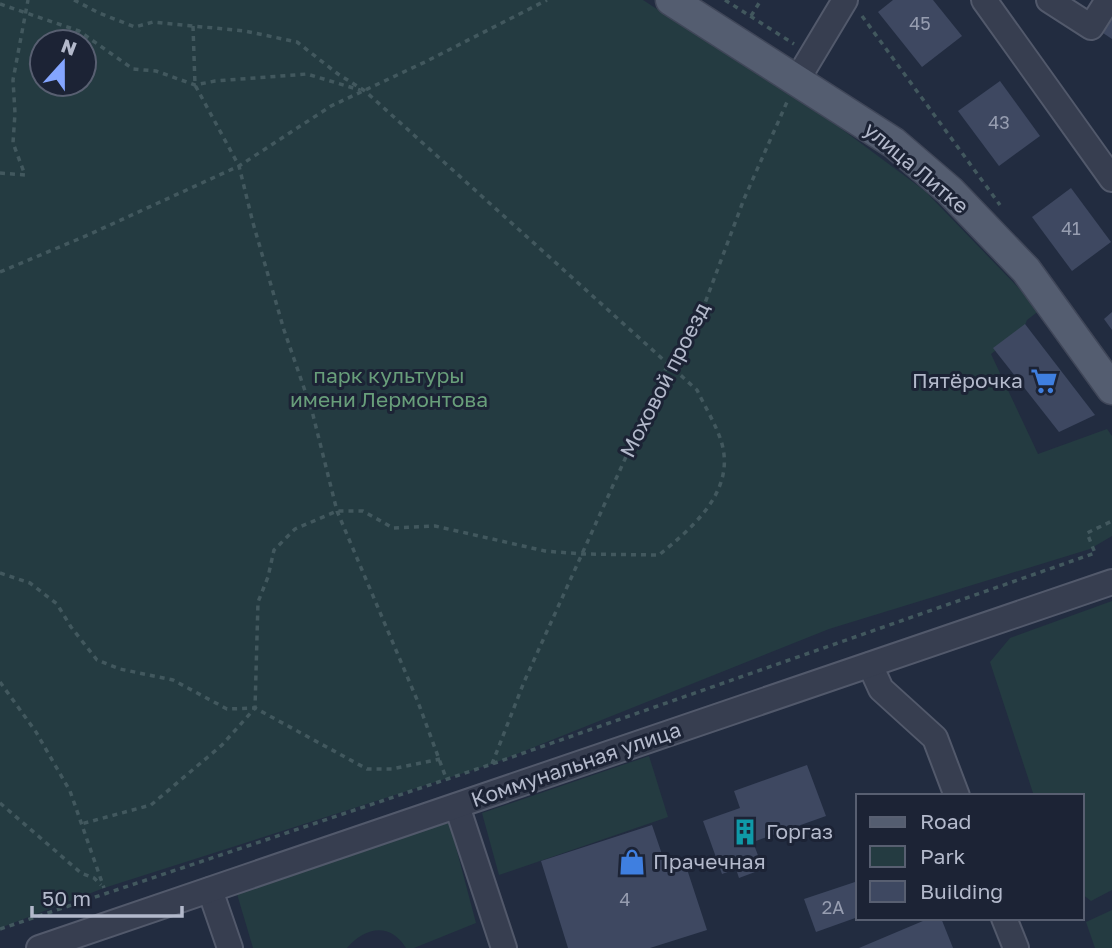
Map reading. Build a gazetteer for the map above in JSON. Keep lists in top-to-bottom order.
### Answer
{
  "streets": {
    "main road": ["улица Литке"],
    "street": ["Коммунальная улица"],
    "path": ["Моховой проезд"]
  },
  "crossings": [
    ["улица Литке", "Моховой проезд"]
  ],
  "parks": ["парк культуры имени Лермонтова"],
  "places": {
    "supermarket": ["Пятёрочка"],
    "building": ["Горгаз"],
    "shop": ["Прачечная"]
  },
  "house_numbers": [
    "45",
    "43",
    "41",
    "4",
    "2А"
  ],
  "legend": ["Road", "Park", "Building"],
  "scale_bar": "50 m",
  "north": "top"
}
